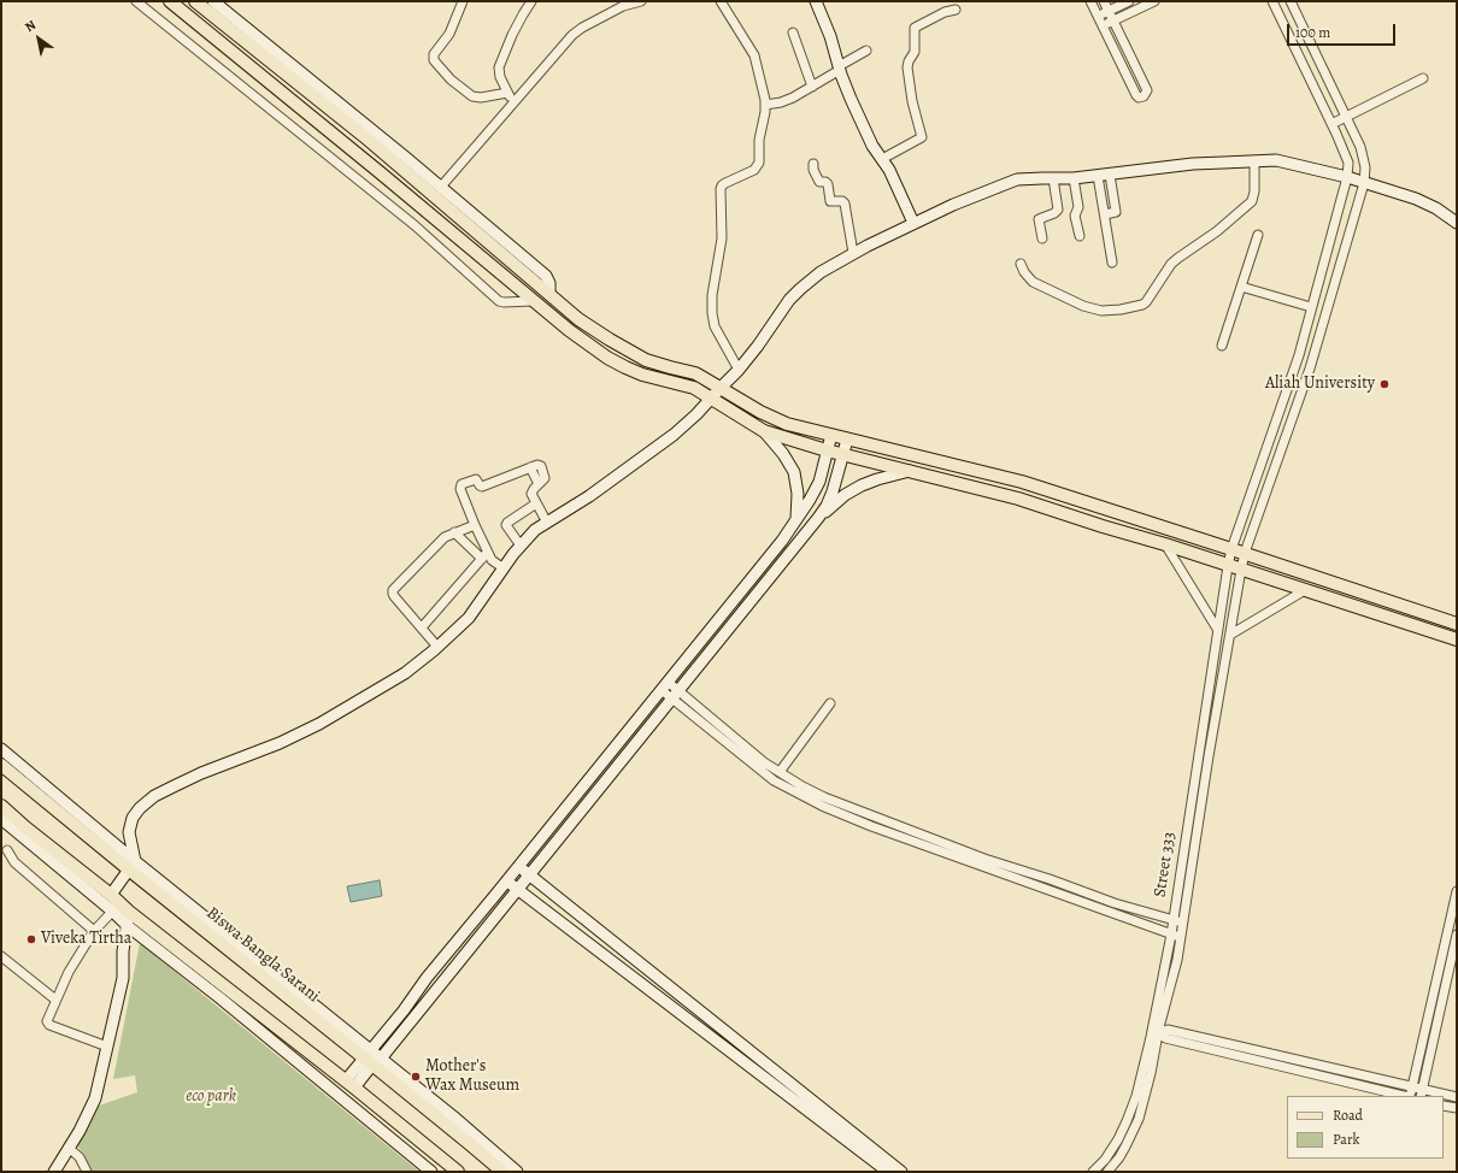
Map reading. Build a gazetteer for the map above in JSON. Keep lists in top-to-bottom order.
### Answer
{
  "streets": {
    "main road": ["Biswa Bangla Sarani"],
    "street": ["Street 333"]
  },
  "parks": ["eco park"],
  "places": ["Aliah University", "Viveka Tirtha", "Mother's Wax Museum"],
  "legend": ["Road", "Park"],
  "scale_bar": "100 m",
  "north": "top left"
}
